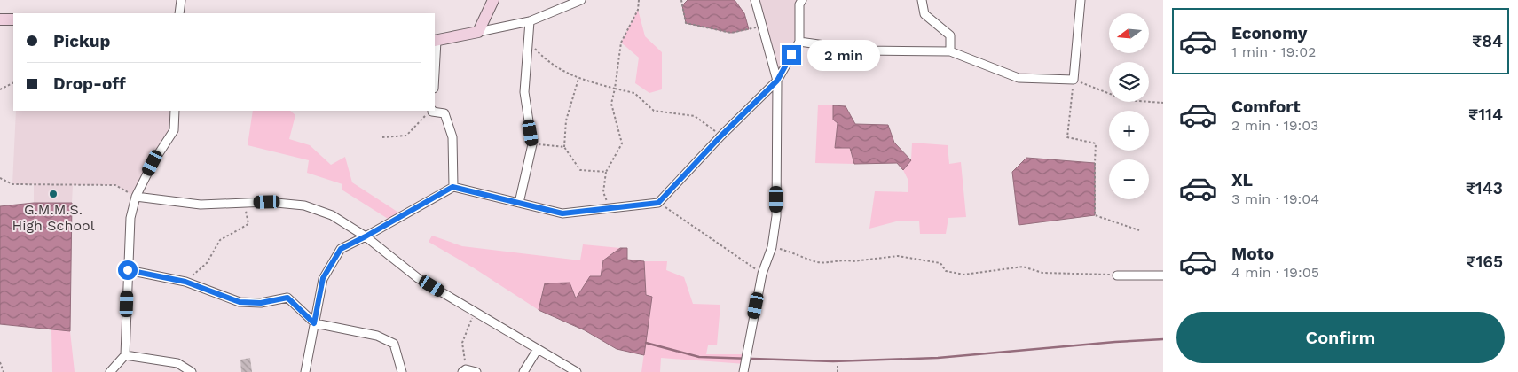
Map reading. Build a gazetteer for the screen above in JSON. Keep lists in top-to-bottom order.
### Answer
{
  "places": ["G.M.M.S. High School"],
  "north": "left",
  "page": {
    "list": [
      {
        "name": "Economy",
        "note": "1 min · 19:02",
        "value": "₹84"
      },
      {
        "name": "Comfort",
        "note": "2 min · 19:03",
        "value": "₹114"
      },
      {
        "name": "XL",
        "note": "3 min · 19:04",
        "value": "₹143"
      },
      {
        "name": "Moto",
        "note": "4 min · 19:05",
        "value": "₹165"
      }
    ],
    "map_buttons": ["+", "−"],
    "banner": ["Pickup", "Drop-off"],
    "bubble": "2 min",
    "buttons": "Confirm"
  }
}
